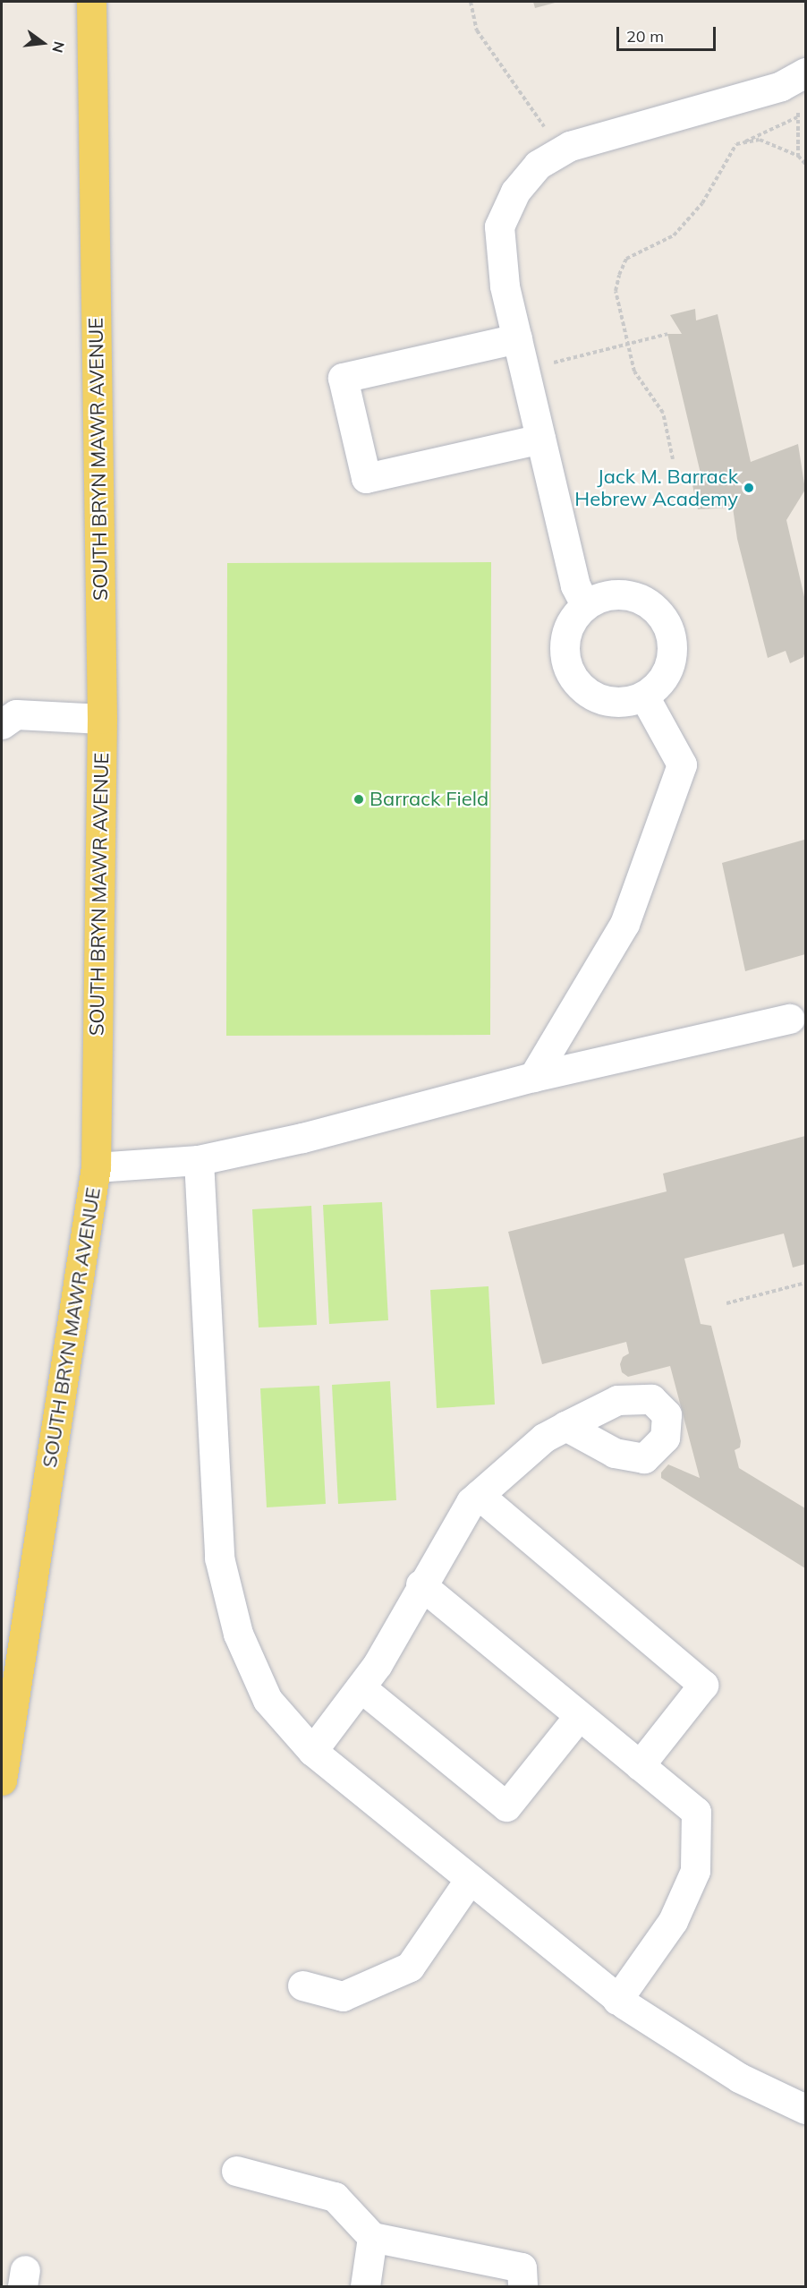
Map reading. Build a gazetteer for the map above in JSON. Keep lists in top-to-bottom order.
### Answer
{
  "streets": {
    "main road": ["SOUTH BRYN MAWR AVENUE"]
  },
  "places": ["Jack M. Barrack Hebrew Academy", "Barrack Field"],
  "scale_bar": "20 m",
  "north": "right"
}
